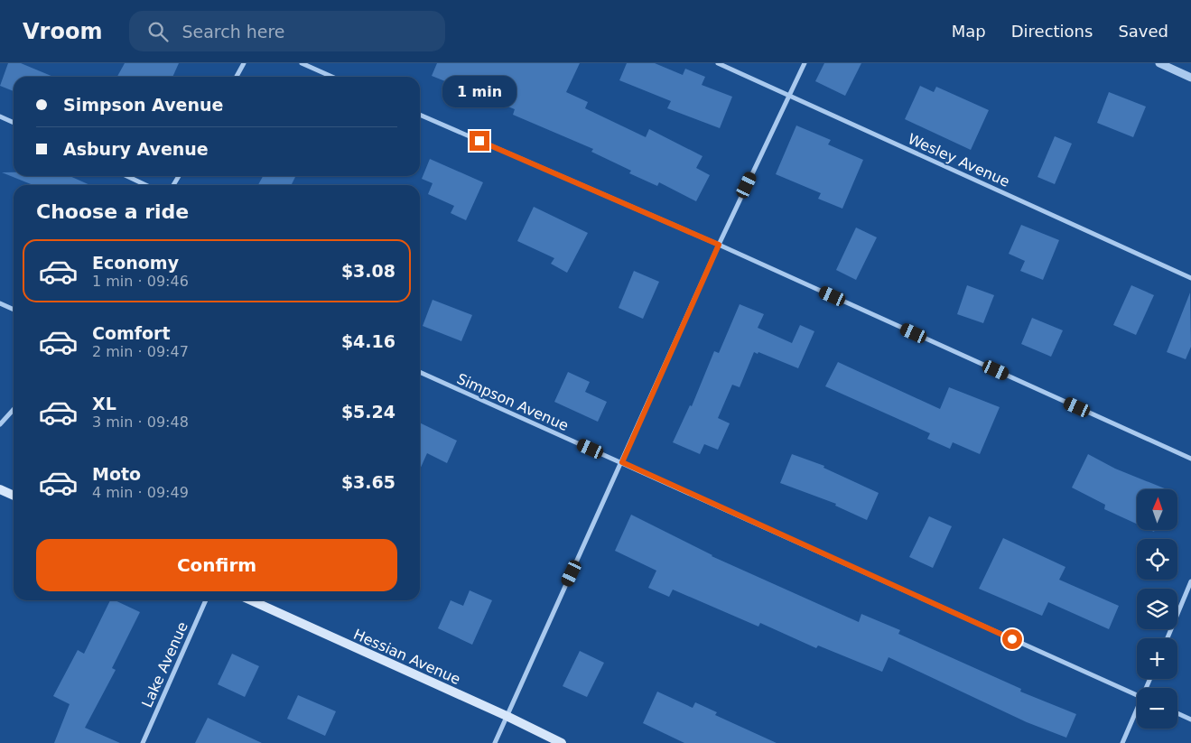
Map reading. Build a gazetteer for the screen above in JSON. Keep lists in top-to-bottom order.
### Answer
{
  "streets": {
    "main road": ["Hessian Avenue"],
    "street": ["Wesley Avenue", "Simpson Avenue", "Lake Avenue"]
  },
  "north": "top",
  "page": {
    "header": "Vroom",
    "search": "Search here",
    "nav": ["Map", "Directions", "Saved"],
    "bubble": "1 min",
    "banner": ["Simpson Avenue", "Asbury Avenue"],
    "heading": "Choose a ride",
    "list": [
      {
        "name": "Economy",
        "note": "1 min · 09:46",
        "value": "$3.08"
      },
      {
        "name": "Comfort",
        "note": "2 min · 09:47",
        "value": "$4.16"
      },
      {
        "name": "XL",
        "note": "3 min · 09:48",
        "value": "$5.24"
      },
      {
        "name": "Moto",
        "note": "4 min · 09:49",
        "value": "$3.65"
      }
    ],
    "map_buttons": ["+", "−"],
    "buttons": "Confirm"
  }
}
